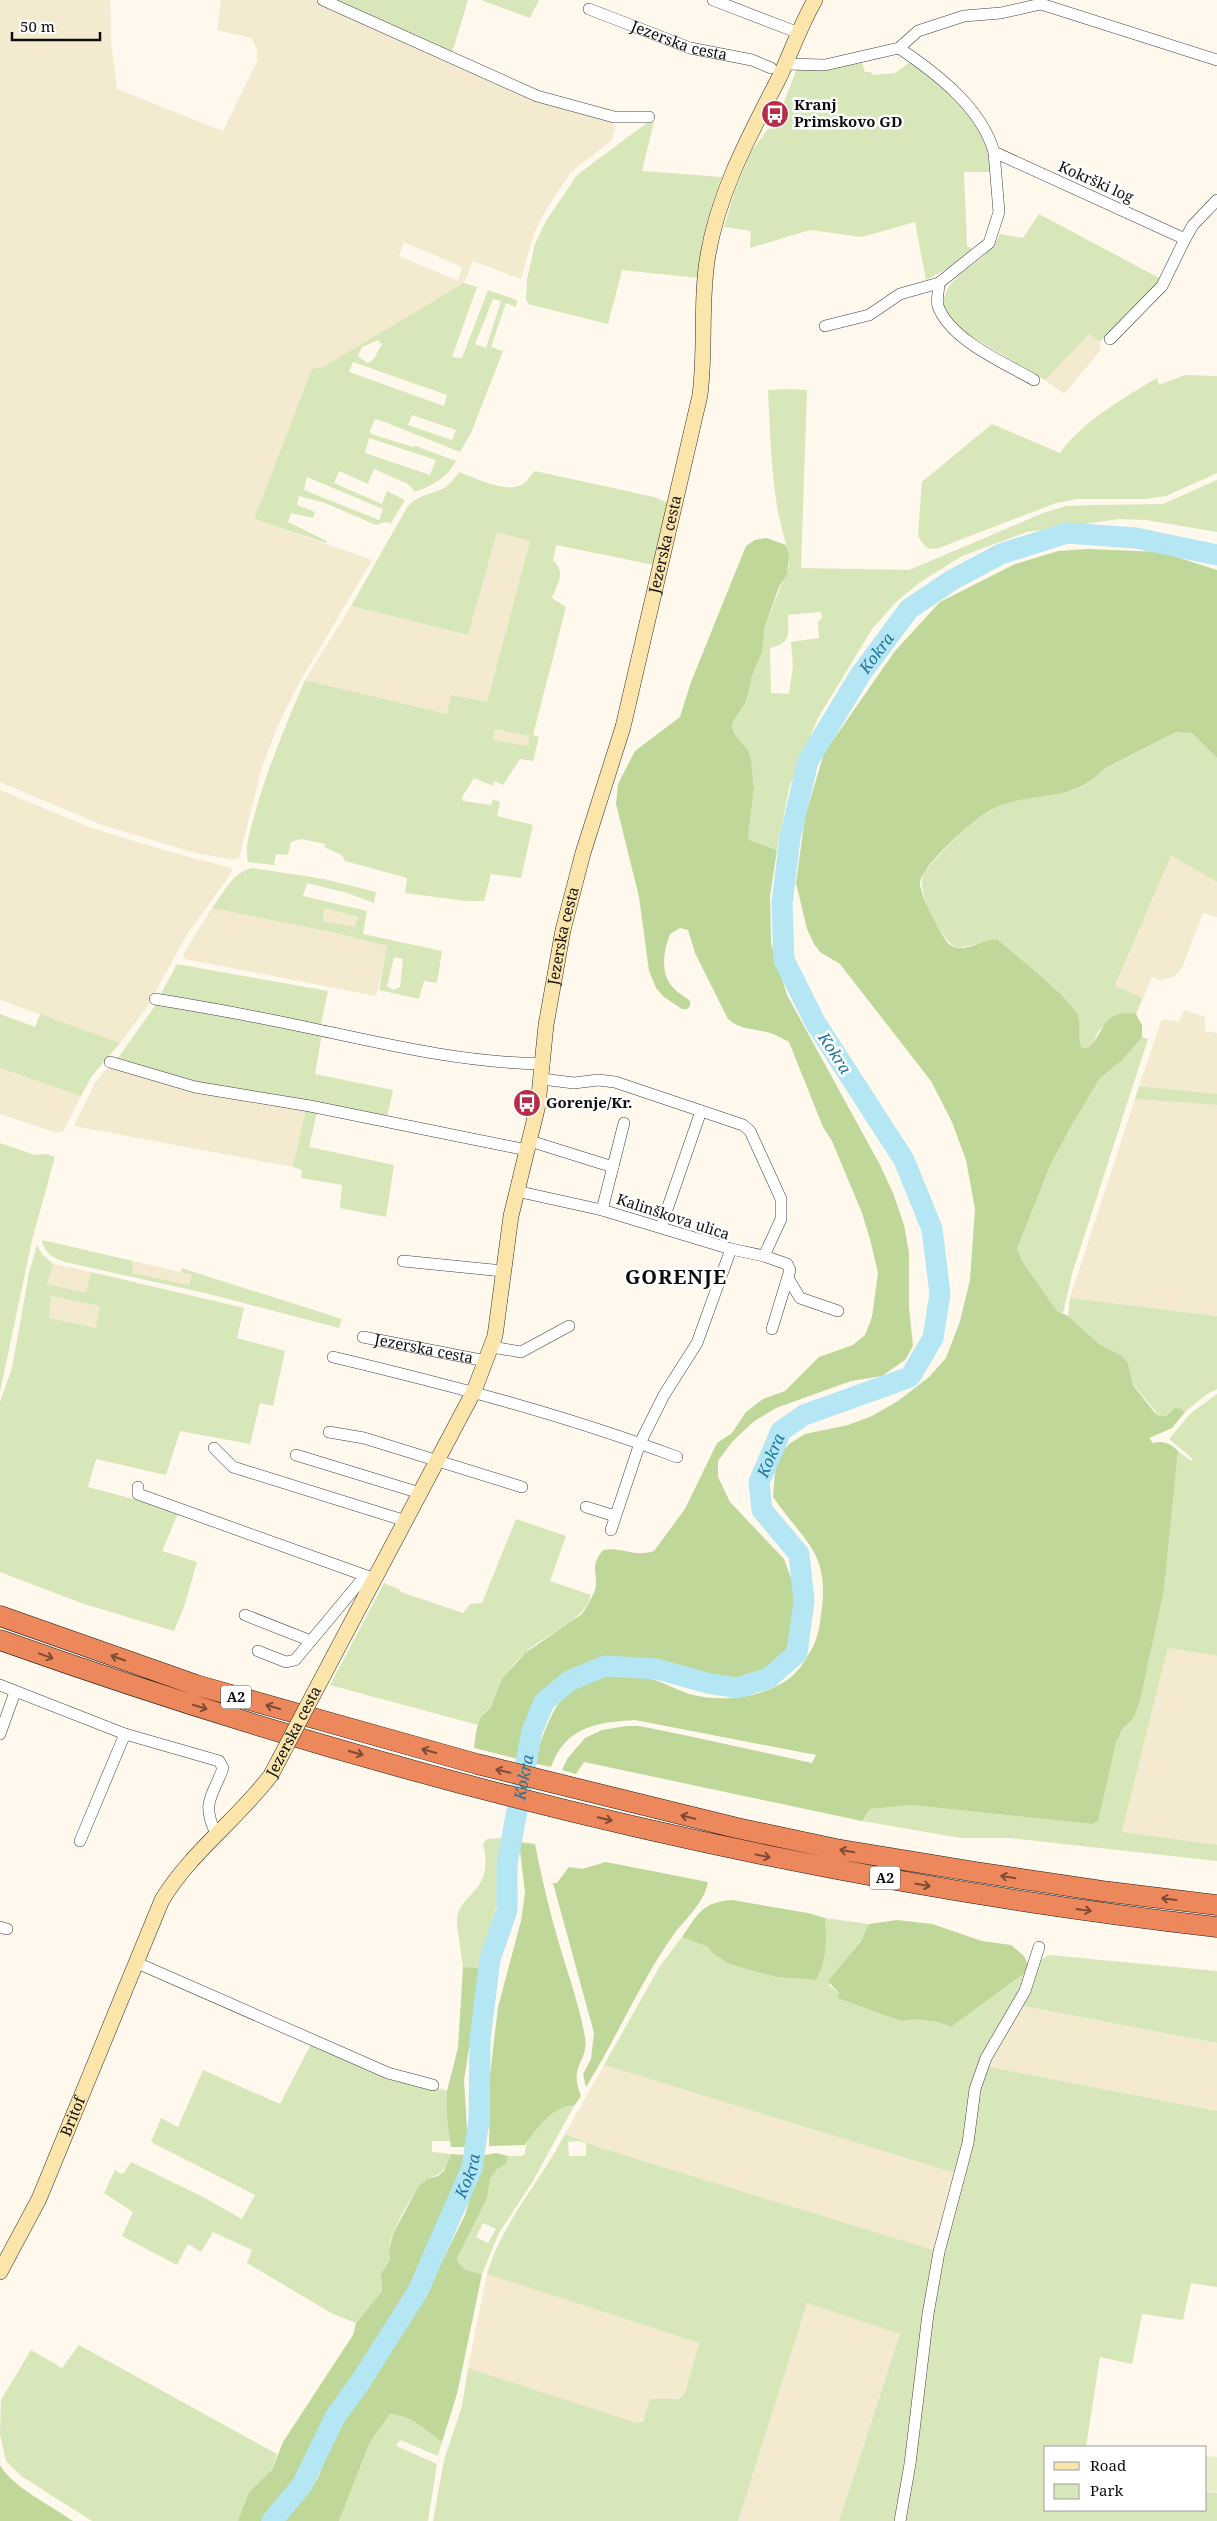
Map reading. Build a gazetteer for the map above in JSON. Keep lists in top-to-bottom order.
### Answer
{
  "streets": {
    "highway": ["A2"],
    "street": [
      "Jezerska cesta",
      "Kokrški log",
      "Kalinškova ulica",
      "Britof"
    ]
  },
  "crossings": [
    ["Jezerska cesta", "Kalinškova ulica"],
    ["Jezerska cesta", "Britof"]
  ],
  "districts": ["GORENJE"],
  "water": ["Kokra"],
  "places": {
    "bus stop": ["Kranj Primskovo GD", "Gorenje/Kr."]
  },
  "legend": ["Road", "Park"],
  "scale_bar": "50 m"
}
